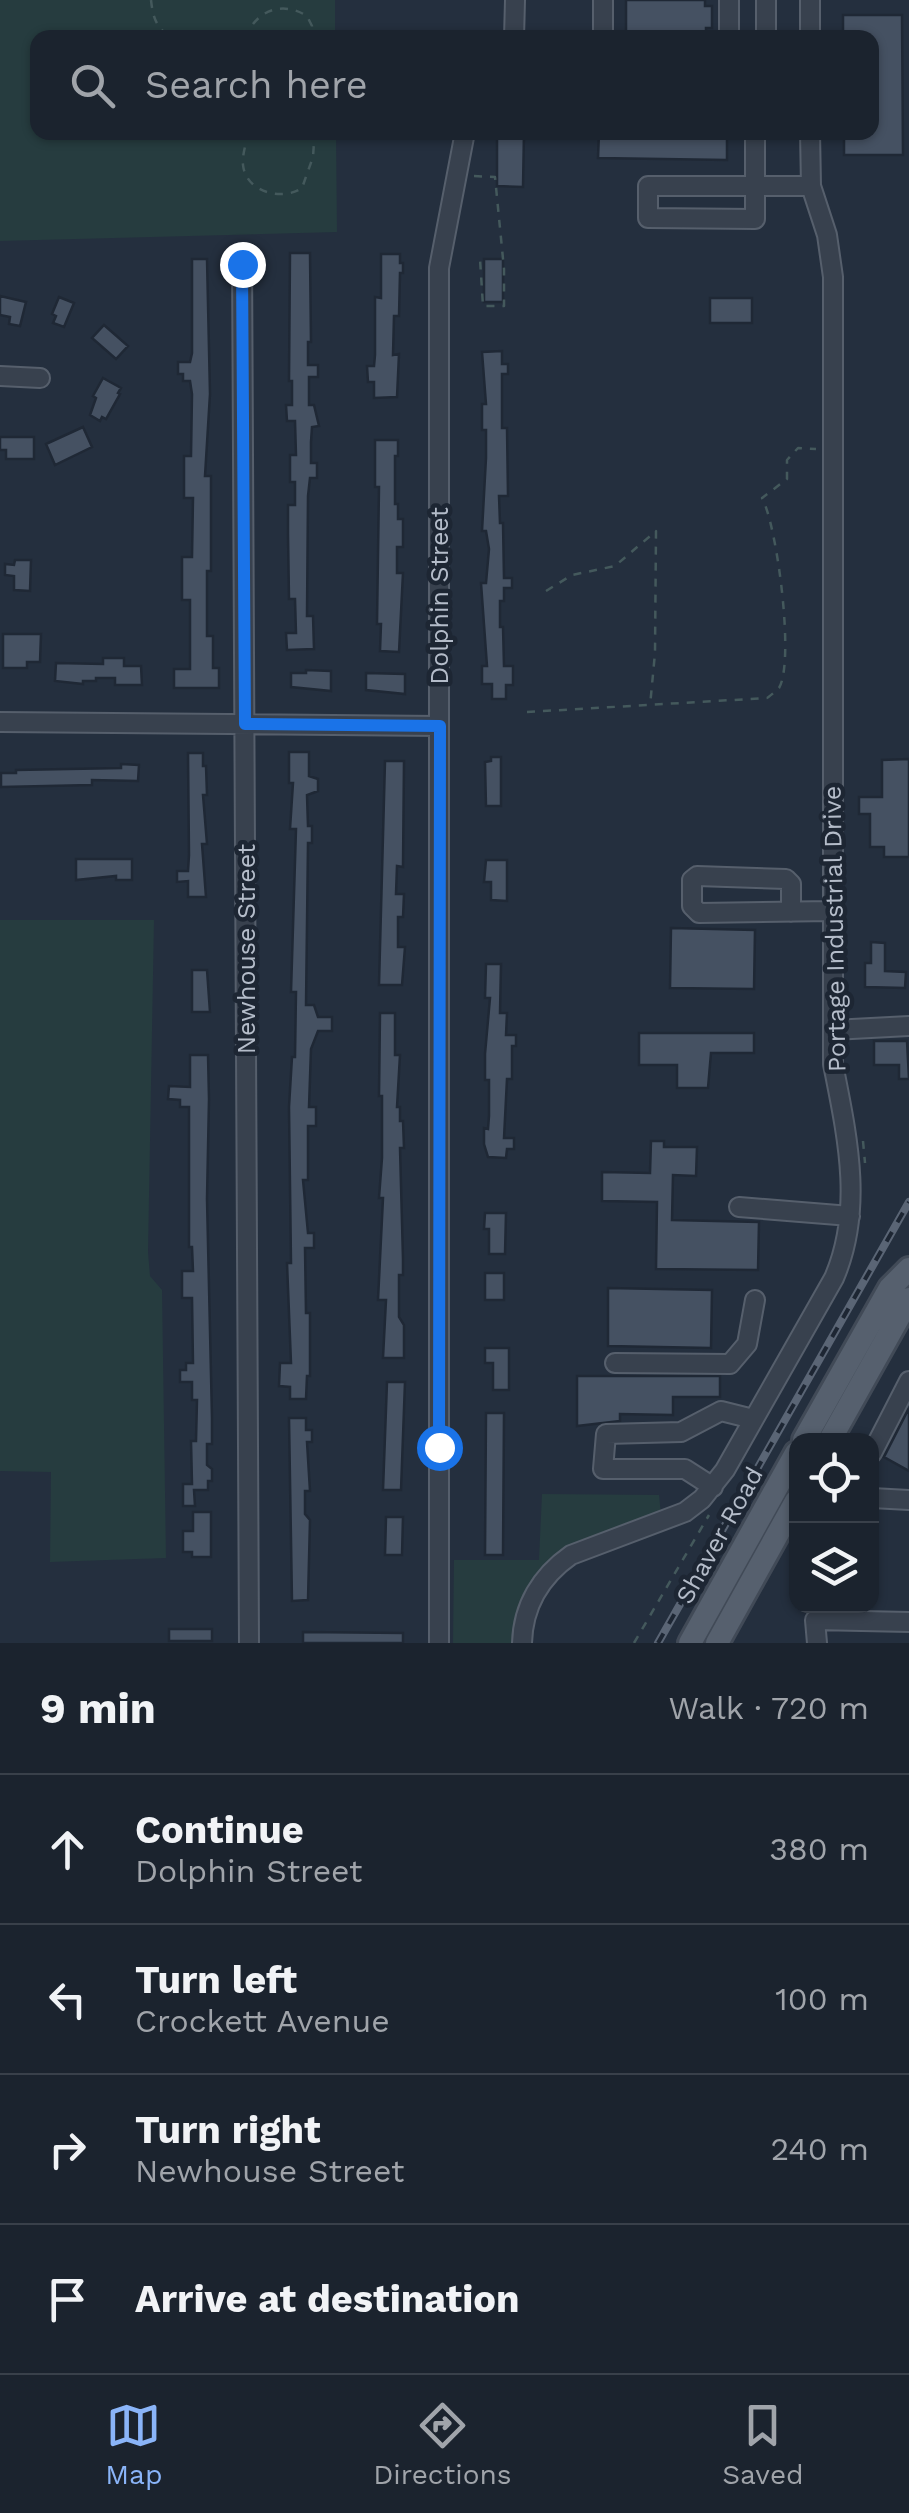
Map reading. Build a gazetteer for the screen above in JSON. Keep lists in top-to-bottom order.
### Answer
{
  "streets": {
    "main road": ["Shaver Road"],
    "street": ["Dolphin Street", "Portage Industrial Drive", "Newhouse Street"]
  },
  "page": {
    "search": "Search here",
    "heading": ["9 min", "Walk · 720 m"],
    "list": [
      ["Continue", "Dolphin Street", "380 m"],
      ["Turn left", "Crockett Avenue", "100 m"],
      ["Turn right", "Newhouse Street", "240 m"],
      "Arrive at destination"
    ],
    "nav": ["Map", "Directions", "Saved"]
  }
}
